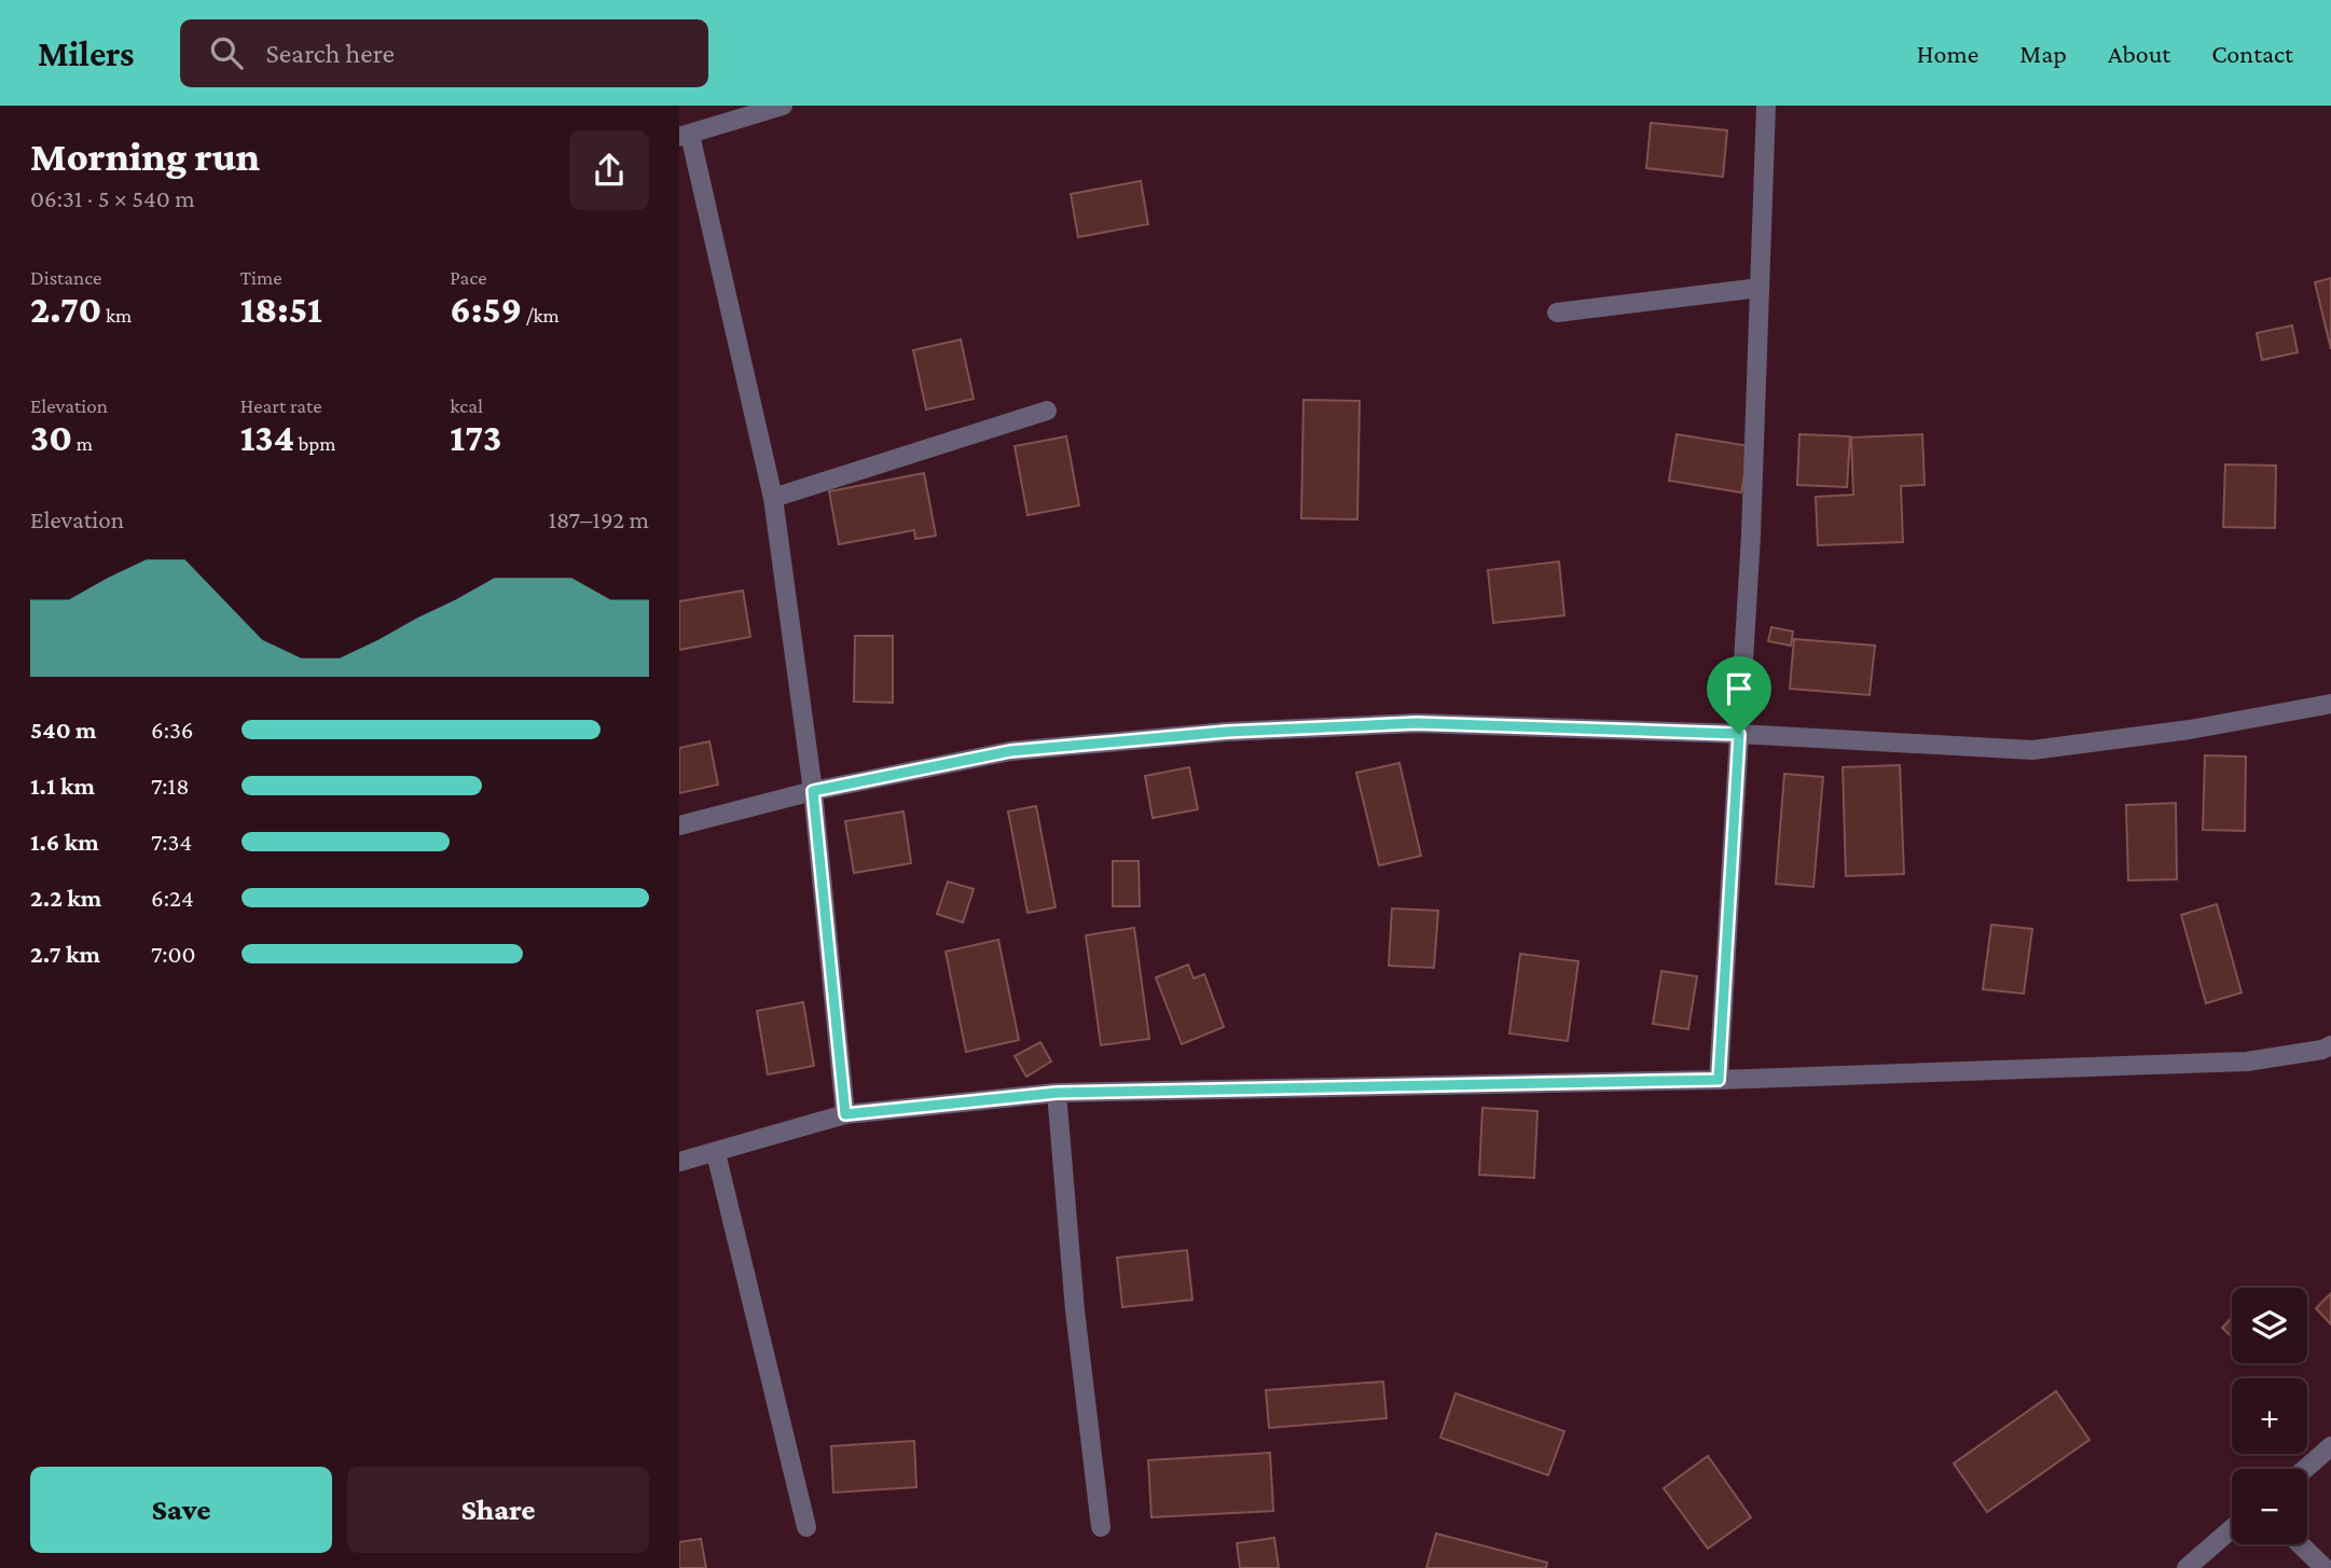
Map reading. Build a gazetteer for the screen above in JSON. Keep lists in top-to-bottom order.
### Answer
{
  "page": {
    "header": "Milers",
    "search": "Search here",
    "nav": [
      "Home",
      "Map",
      "About",
      "Contact"
    ],
    "heading": ["Morning run", "06:31 · 5 × 540 m"],
    "stats": [
      ["Distance", "2.70 km"],
      ["Time", "18:51"],
      ["Pace", "6:59 /km"],
      ["Elevation", "30 m"],
      ["Heart rate", "134 bpm"],
      ["kcal", "173"]
    ],
    "chart": ["Elevation", "187–192 m"],
    "list": [
      {
        "name": "540 m",
        "note": "6:36"
      },
      {
        "name": "1.1 km",
        "note": "7:18"
      },
      {
        "name": "1.6 km",
        "note": "7:34"
      },
      {
        "name": "2.2 km",
        "note": "6:24"
      },
      {
        "name": "2.7 km",
        "note": "7:00"
      }
    ],
    "map_buttons": ["+", "−"],
    "buttons": ["Save", "Share"]
  }
}
